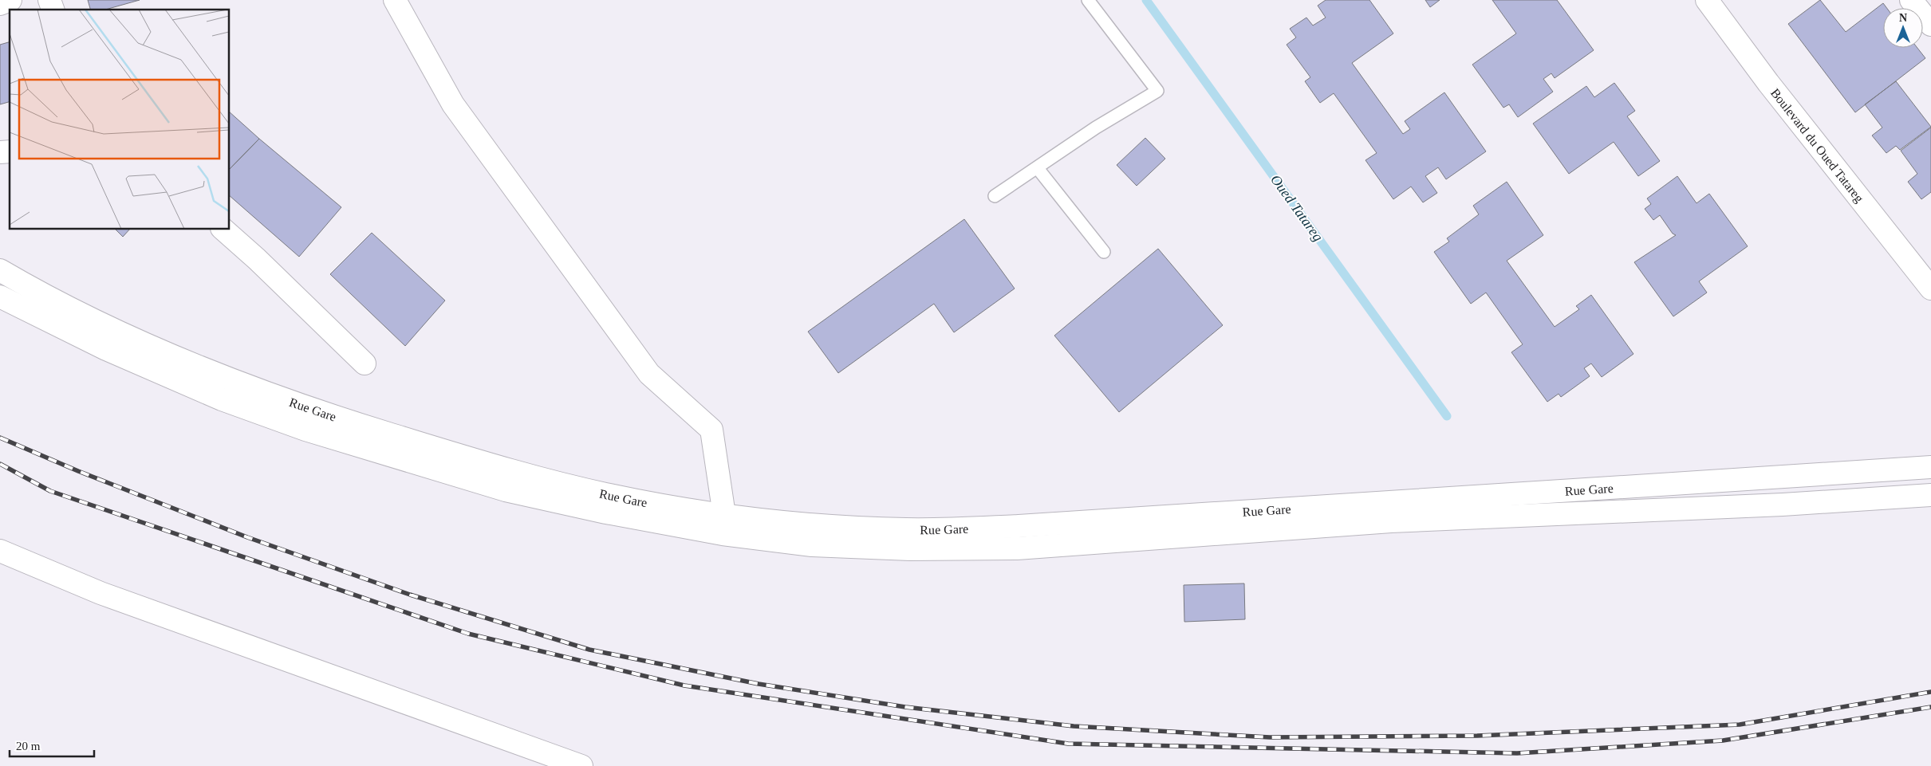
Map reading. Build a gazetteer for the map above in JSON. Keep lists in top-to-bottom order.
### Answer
{
  "streets": {
    "main road": ["Boulevard du Oued Tatareg", "Rue Gare"]
  },
  "water": ["Oued Tatareg"],
  "scale_bar": "20 m",
  "north": "top"
}
